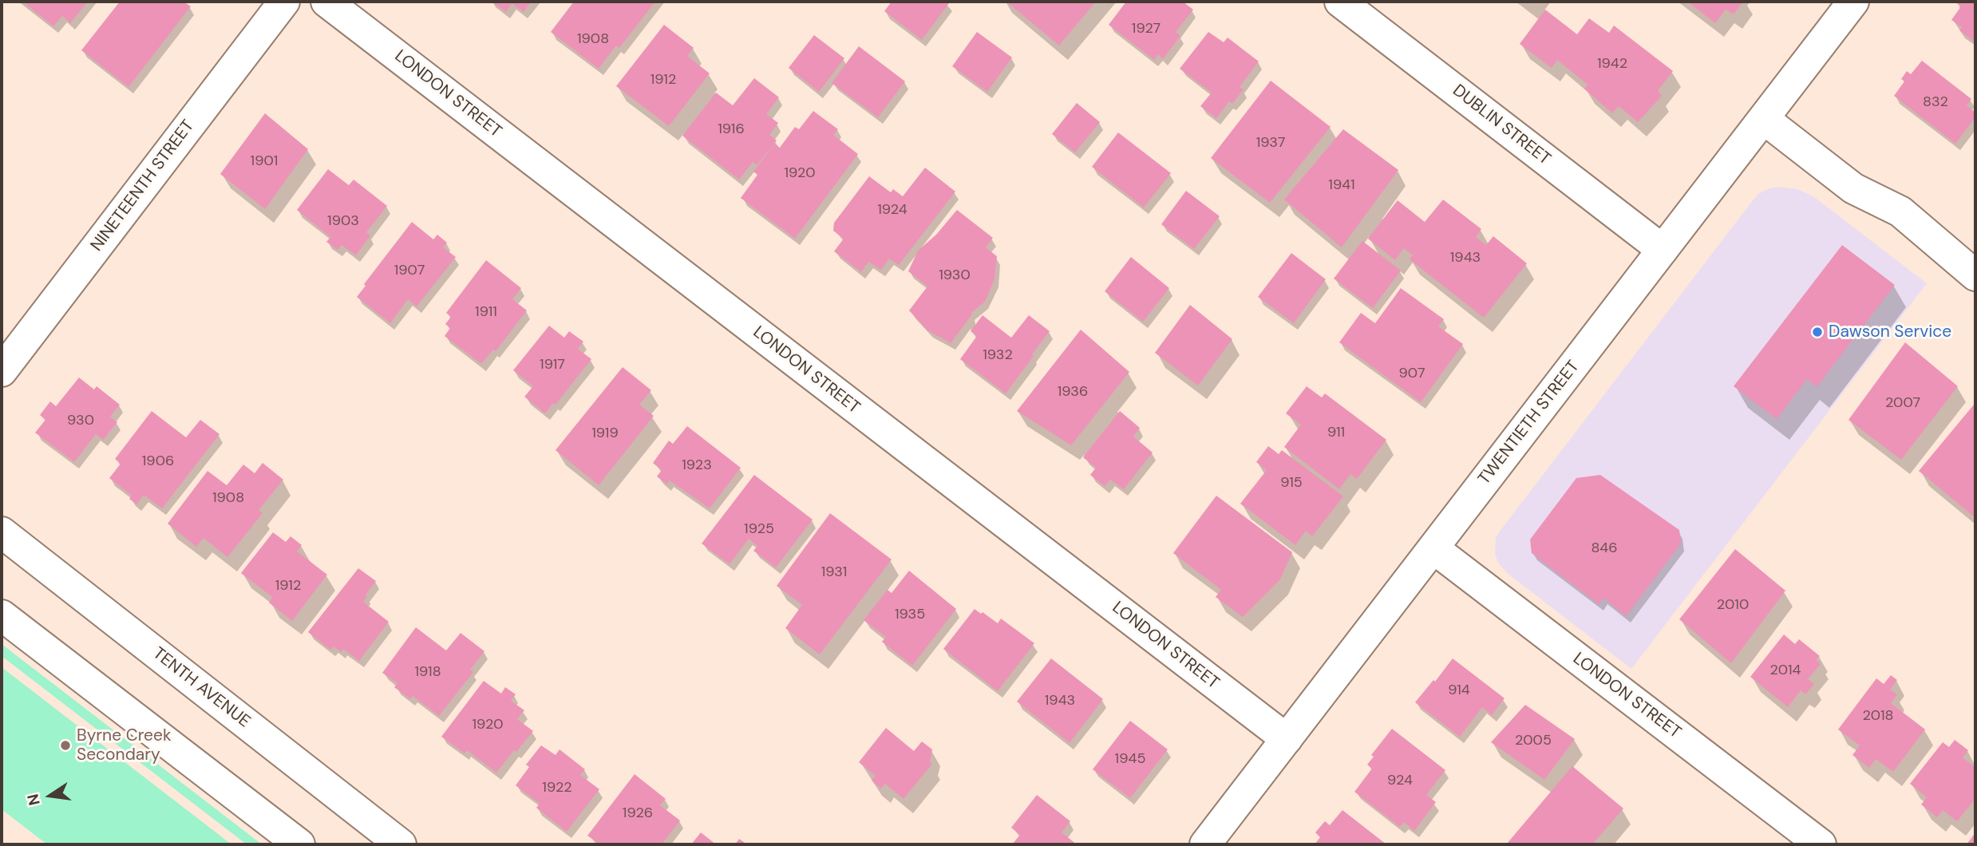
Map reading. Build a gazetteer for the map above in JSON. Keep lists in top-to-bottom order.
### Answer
{
  "streets": {
    "street": [
      "LONDON STREET",
      "DUBLIN STREET",
      "NINETEENTH STREET",
      "TWENTIETH STREET",
      "TENTH AVENUE"
    ]
  },
  "crossings": [
    ["LONDON STREET", "TWENTIETH STREET"],
    ["DUBLIN STREET", "TWENTIETH STREET"]
  ],
  "places": ["Dawson Service", "Byrne Creek Secondary"],
  "house_numbers": [
    "1927",
    "1908",
    "1942",
    "1912",
    "832",
    "1916",
    "1937",
    "1901",
    "1920",
    "1941",
    "1924",
    "1903",
    "1943",
    "1907",
    "1930",
    "1911",
    "1932",
    "1917",
    "907",
    "1936",
    "2007",
    "930",
    "911",
    "1919",
    "1906",
    "1923",
    "915",
    "1908",
    "1925",
    "846",
    "1931",
    "1912",
    "2010",
    "1935",
    "2014",
    "1918",
    "914",
    "1943",
    "2018",
    "1920",
    "2005",
    "1945",
    "924",
    "1922",
    "1926"
  ],
  "north": "left"
}
